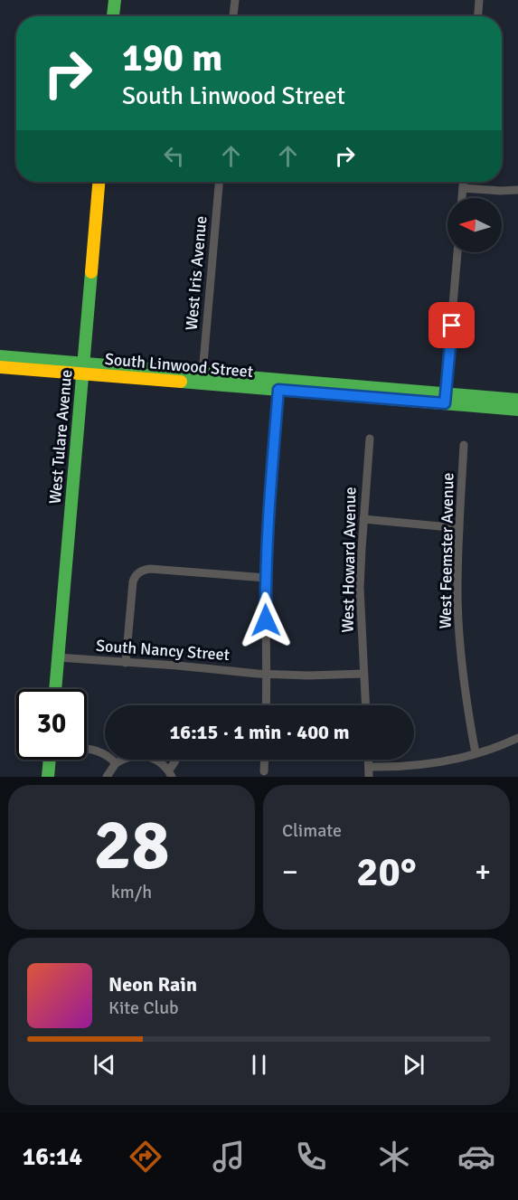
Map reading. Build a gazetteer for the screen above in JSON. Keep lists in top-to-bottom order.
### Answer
{
  "streets": {
    "street": [
      "West Iris Avenue",
      "South Linwood Street",
      "West Tulare Avenue",
      "West Feemster Avenue",
      "West Howard Avenue",
      "South Nancy Street"
    ]
  },
  "crossings": [
    ["West Iris Avenue", "South Linwood Street"],
    ["South Linwood Street", "West Tulare Avenue"],
    ["West Tulare Avenue", "South Nancy Street"],
    ["West Howard Avenue", "South Nancy Street"]
  ],
  "north": "left",
  "page": {
    "turn": ["190 m", "South Linwood Street"],
    "limit": "30",
    "trip": "16:15 · 1 min · 400 m",
    "tile": [
      ["28", "km/h"],
      "Climate"
    ],
    "heat": ["−", "20°", "+"],
    "song": ["Neon Rain", "Kite Club"],
    "tabs": "16:14"
  }
}
